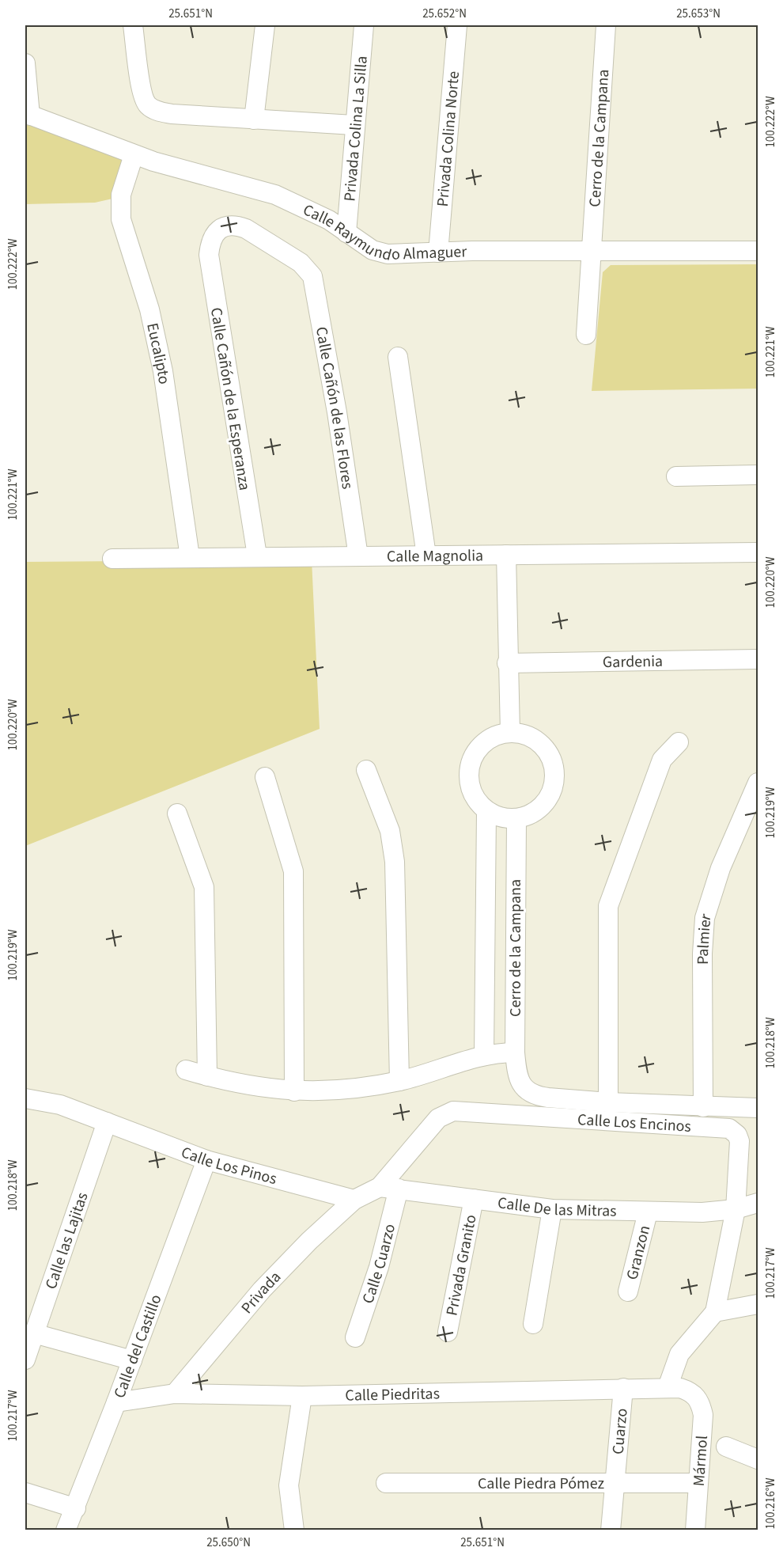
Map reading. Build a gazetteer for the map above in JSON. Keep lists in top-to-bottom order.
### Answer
{
  "streets": {
    "street": [
      "Privada Colina La Silla",
      "Privada Colina Norte",
      "Cerro de la Campana",
      "Calle Raymundo Almaguer",
      "Eucalipto",
      "Calle Cañón de la Esperanza",
      "Calle Cañón de las Flores",
      "Calle Magnolia",
      "Gardenia",
      "Palmier",
      "Calle Los Encinos",
      "Calle Los Pinos",
      "Calle De las Mitras",
      "Calle las Lajitas",
      "Granzon",
      "Calle Cuarzo",
      "Privada Granito",
      "Privada",
      "Calle del Castillo",
      "Calle Piedritas",
      "Cuarzo",
      "Mármol",
      "Calle Piedra Pómez"
    ]
  },
  "crossings": [
    ["Privada Colina La Silla", "Calle Raymundo Almaguer"],
    ["Privada Colina Norte", "Calle Raymundo Almaguer"],
    ["Cerro de la Campana", "Calle Raymundo Almaguer"],
    ["Calle Raymundo Almaguer", "Eucalipto"],
    ["Eucalipto", "Calle Magnolia"],
    ["Calle Cañón de la Esperanza", "Calle Cañón de las Flores"],
    ["Calle Cañón de la Esperanza", "Calle Magnolia"],
    ["Calle Cañón de las Flores", "Calle Magnolia"],
    ["Calle Los Encinos", "Calle De las Mitras"],
    ["Calle Los Encinos", "Privada"],
    ["Calle Los Pinos", "Calle las Lajitas"],
    ["Calle Los Pinos", "Privada"],
    ["Calle Los Pinos", "Calle del Castillo"],
    ["Calle De las Mitras", "Granzon"],
    ["Calle De las Mitras", "Calle Cuarzo"],
    ["Calle De las Mitras", "Privada Granito"],
    ["Calle De las Mitras", "Privada"],
    ["Privada", "Calle Piedritas"],
    ["Calle del Castillo", "Calle Piedritas"],
    ["Calle Piedritas", "Cuarzo"],
    ["Calle Piedritas", "Mármol"],
    ["Cuarzo", "Calle Piedra Pómez"],
    ["Mármol", "Calle Piedra Pómez"]
  ],
  "coordinates": [
    "25.651°N",
    "25.652°N",
    "25.653°N",
    "100.222°W",
    "100.221°W",
    "100.220°W",
    "100.219°W",
    "100.218°W",
    "100.217°W",
    "100.216°W",
    "25.650°N"
  ]
}
